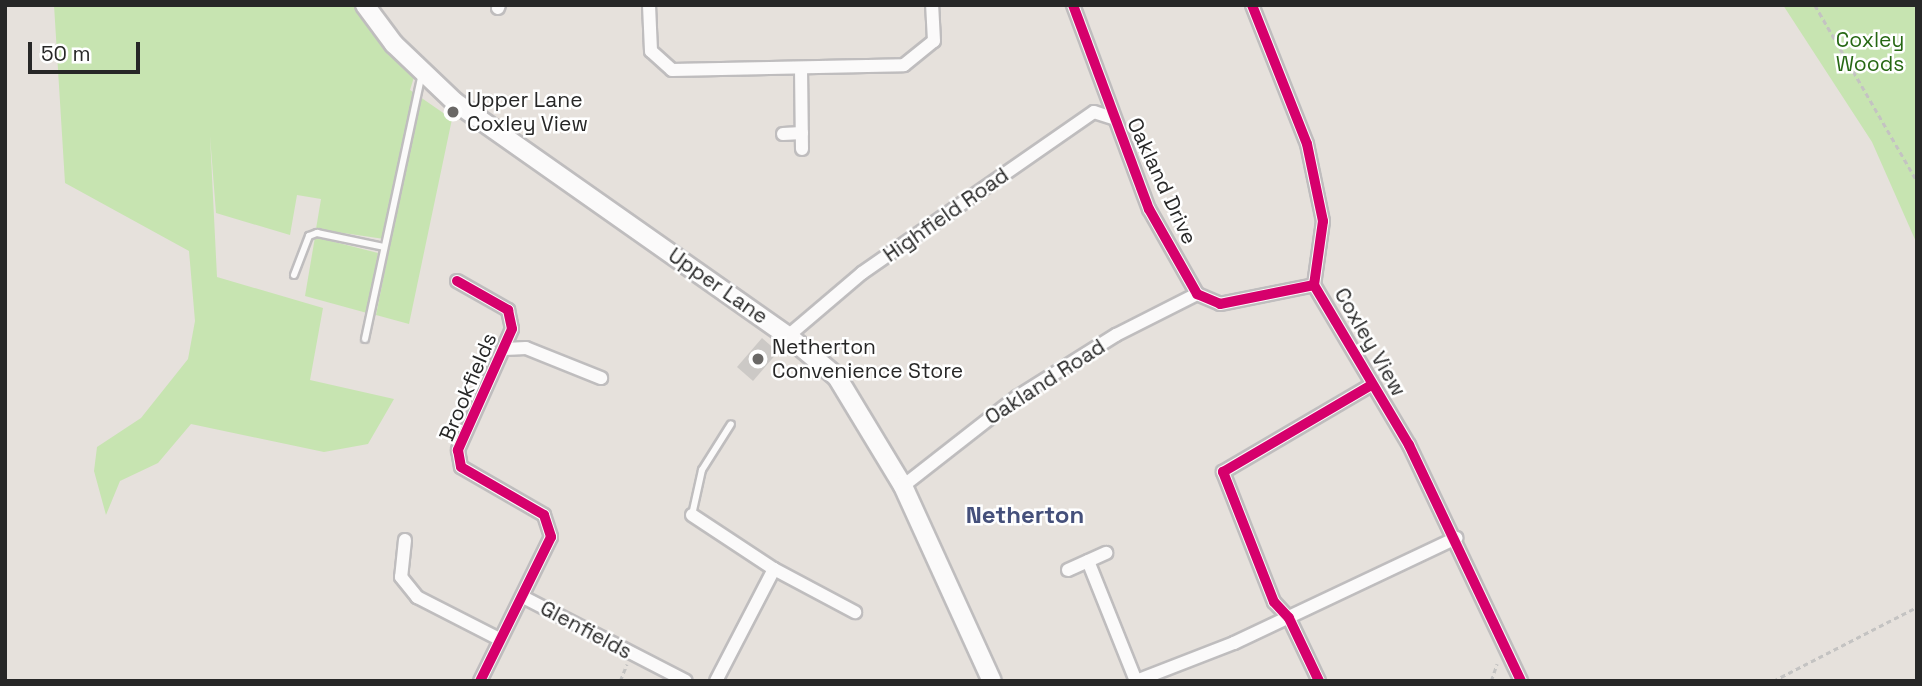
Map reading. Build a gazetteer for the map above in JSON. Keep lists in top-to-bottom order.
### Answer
{
  "streets": {
    "main road": ["Upper Lane"],
    "street": [
      "Oakland Drive",
      "Highfield Road",
      "Coxley View",
      "Oakland Road",
      "Brookfields",
      "Glenfields"
    ]
  },
  "crossings": [
    ["Oakland Drive", "Highfield Road"],
    ["Oakland Drive", "Oakland Road"],
    ["Highfield Road", "Upper Lane"],
    ["Upper Lane", "Oakland Road"],
    ["Brookfields", "Glenfields"]
  ],
  "districts": ["Netherton"],
  "parks": ["Coxley Woods"],
  "places": ["Upper Lane Coxley View", "Netherton Convenience Store"],
  "scale_bar": "50 m"
}
